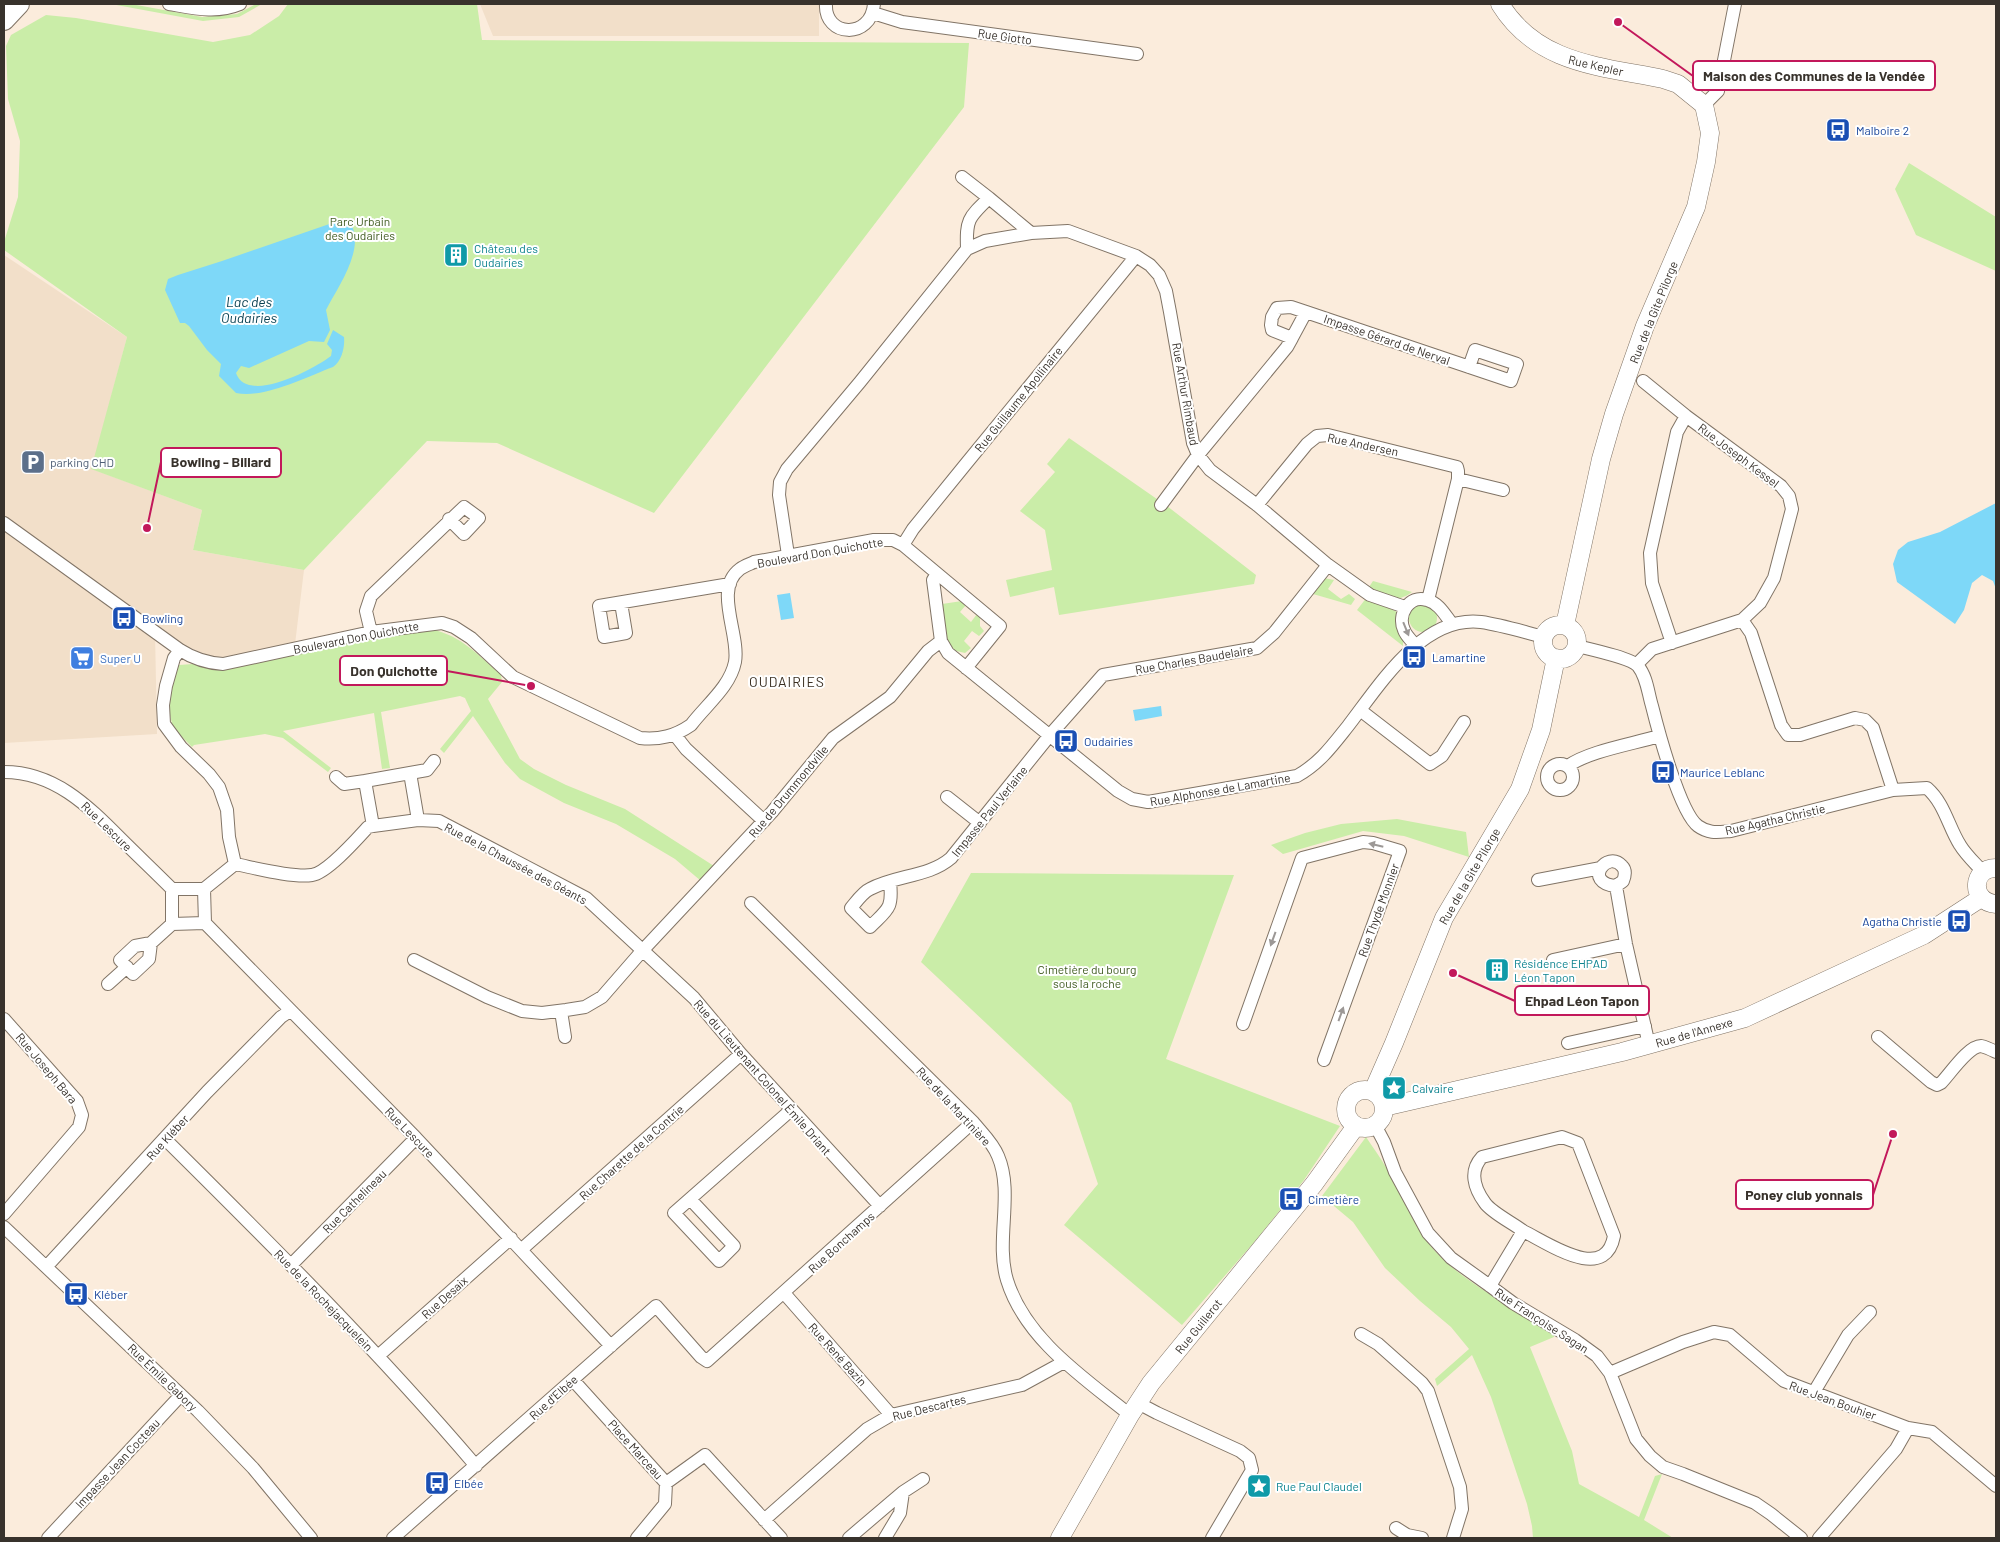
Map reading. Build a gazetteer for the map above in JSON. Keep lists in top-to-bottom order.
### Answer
{
  "streets": {
    "street": [
      "Rue Giotto",
      "Rue Kepler",
      "Rue de la Gite Pilorge",
      "Impasse Gérard de Nerval",
      "Rue Arthur Rimbaud",
      "Rue Guillaume Apollinaire",
      "Rue Andersen",
      "Rue Joseph Kessel",
      "Boulevard Don Quichotte",
      "Rue Charles Baudelaire",
      "Rue Alphonse de Lamartine",
      "Rue de Drummondville",
      "Impasse Paul Verlaine",
      "Rue Agatha Christie",
      "Rue Lescure",
      "Rue de la Chaussée des Géants",
      "Rue Thyde Monnier",
      "Rue de l'Annexe",
      "Rue Joseph Bara",
      "Rue du Lieutenant Colonel Émile Driant",
      "Rue de la Martinière",
      "Rue Kléber",
      "Rue Charette de la Contrie",
      "Rue Cathelineau",
      "Rue Bonchamps",
      "Rue Desaix",
      "Rue de la Rochejacquelein",
      "Rue Françoise Sagan",
      "Rue Guillerot",
      "Rue René Bazin",
      "Rue Émile Gabory",
      "Rue d'Elbée",
      "Rue Jean Bouhier",
      "Rue Descartes",
      "Place Marceau",
      "Impasse Jean Cocteau"
    ]
  },
  "crossings": [
    ["Rue Kepler", "Rue de la Gite Pilorge"],
    ["Rue de la Gite Pilorge", "Rue Alphonse de Lamartine"],
    ["Rue de la Gite Pilorge", "Rue de l'Annexe"],
    ["Rue de la Gite Pilorge", "Rue Françoise Sagan"],
    ["Rue de la Gite Pilorge", "Rue Guillerot"],
    ["Rue Arthur Rimbaud", "Rue Guillaume Apollinaire"],
    ["Rue Arthur Rimbaud", "Rue Andersen"],
    ["Rue Arthur Rimbaud", "Rue Charles Baudelaire"],
    ["Rue Guillaume Apollinaire", "Boulevard Don Quichotte"],
    ["Rue Joseph Kessel", "Rue Agatha Christie"],
    ["Boulevard Don Quichotte", "Rue Alphonse de Lamartine"],
    ["Rue Charles Baudelaire", "Rue Alphonse de Lamartine"],
    ["Rue Charles Baudelaire", "Impasse Paul Verlaine"],
    ["Rue Alphonse de Lamartine", "Rue de Drummondville"],
    ["Rue Alphonse de Lamartine", "Impasse Paul Verlaine"],
    ["Rue de Drummondville", "Rue de la Chaussée des Géants"],
    ["Rue de Drummondville", "Rue du Lieutenant Colonel Émile Driant"],
    ["Rue Lescure", "Rue Kléber"],
    ["Rue Lescure", "Rue Charette de la Contrie"],
    ["Rue Lescure", "Rue Cathelineau"],
    ["Rue Lescure", "Rue Desaix"],
    ["Rue Lescure", "Rue d'Elbée"],
    ["Rue de la Chaussée des Géants", "Rue du Lieutenant Colonel Émile Driant"],
    ["Rue de l'Annexe", "Rue Françoise Sagan"],
    ["Rue de l'Annexe", "Rue Guillerot"],
    ["Rue du Lieutenant Colonel Émile Driant", "Rue Charette de la Contrie"],
    ["Rue du Lieutenant Colonel Émile Driant", "Rue Bonchamps"],
    ["Rue de la Martinière", "Rue Bonchamps"],
    ["Rue de la Martinière", "Rue Guillerot"],
    ["Rue de la Martinière", "Rue Descartes"],
    ["Rue Kléber", "Rue de la Rochejacquelein"],
    ["Rue Kléber", "Rue Émile Gabory"],
    ["Rue Cathelineau", "Rue de la Rochejacquelein"],
    ["Rue Bonchamps", "Rue René Bazin"],
    ["Rue Bonchamps", "Rue d'Elbée"],
    ["Rue Desaix", "Rue de la Rochejacquelein"],
    ["Rue de la Rochejacquelein", "Rue d'Elbée"],
    ["Rue Françoise Sagan", "Rue Guillerot"],
    ["Rue Françoise Sagan", "Rue Jean Bouhier"],
    ["Rue René Bazin", "Rue Descartes"],
    ["Rue Émile Gabory", "Impasse Jean Cocteau"],
    ["Rue d'Elbée", "Place Marceau"],
    ["Rue Descartes", "Place Marceau"]
  ],
  "districts": ["OUDAIRIES"],
  "water": ["Lac des Oudairies"],
  "parks": ["Parc Urbain des Oudairies", "Cimetière du bourg sous la roche"],
  "places": {
    "other": [
      "Maison des Communes de la Vendée",
      "Bowling - Billard",
      "Don Quichotte",
      "Ehpad Léon Tapon",
      "Poney club yonnais"
    ],
    "bus stop": [
      "Malboire 2",
      "Bowling",
      "Lamartine",
      "Oudairies",
      "Maurice Leblanc",
      "Agatha Christie",
      "Cimetière",
      "Kléber",
      "Elbée"
    ],
    "building": ["Château des Oudairies", "Résidence EHPAD Léon Tapon"],
    "parking": ["parking CHD"],
    "supermarket": ["Super U"],
    "place": ["Calvaire", "Rue Paul Claudel"]
  }
}
